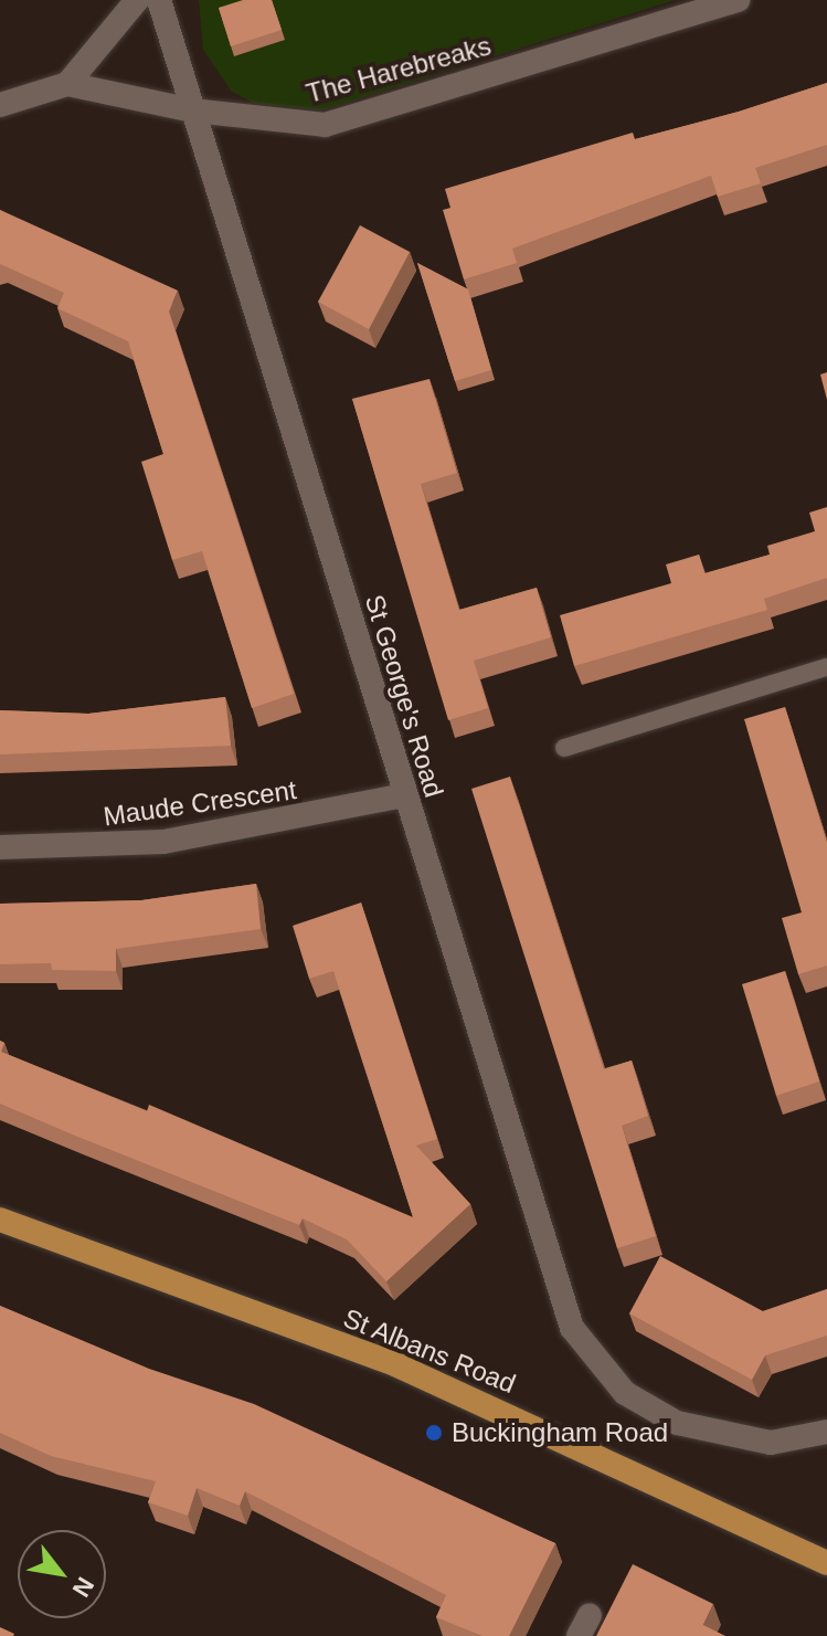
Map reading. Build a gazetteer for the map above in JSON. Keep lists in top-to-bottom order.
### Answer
{
  "streets": {
    "main road": ["St Albans Road"],
    "street": ["The Harebreaks", "St George's Road", "Maude Crescent"]
  },
  "crossings": [
    ["The Harebreaks", "St George's Road"],
    ["St George's Road", "Maude Crescent"]
  ],
  "places": ["Buckingham Road"],
  "north": "bottom right"
}
